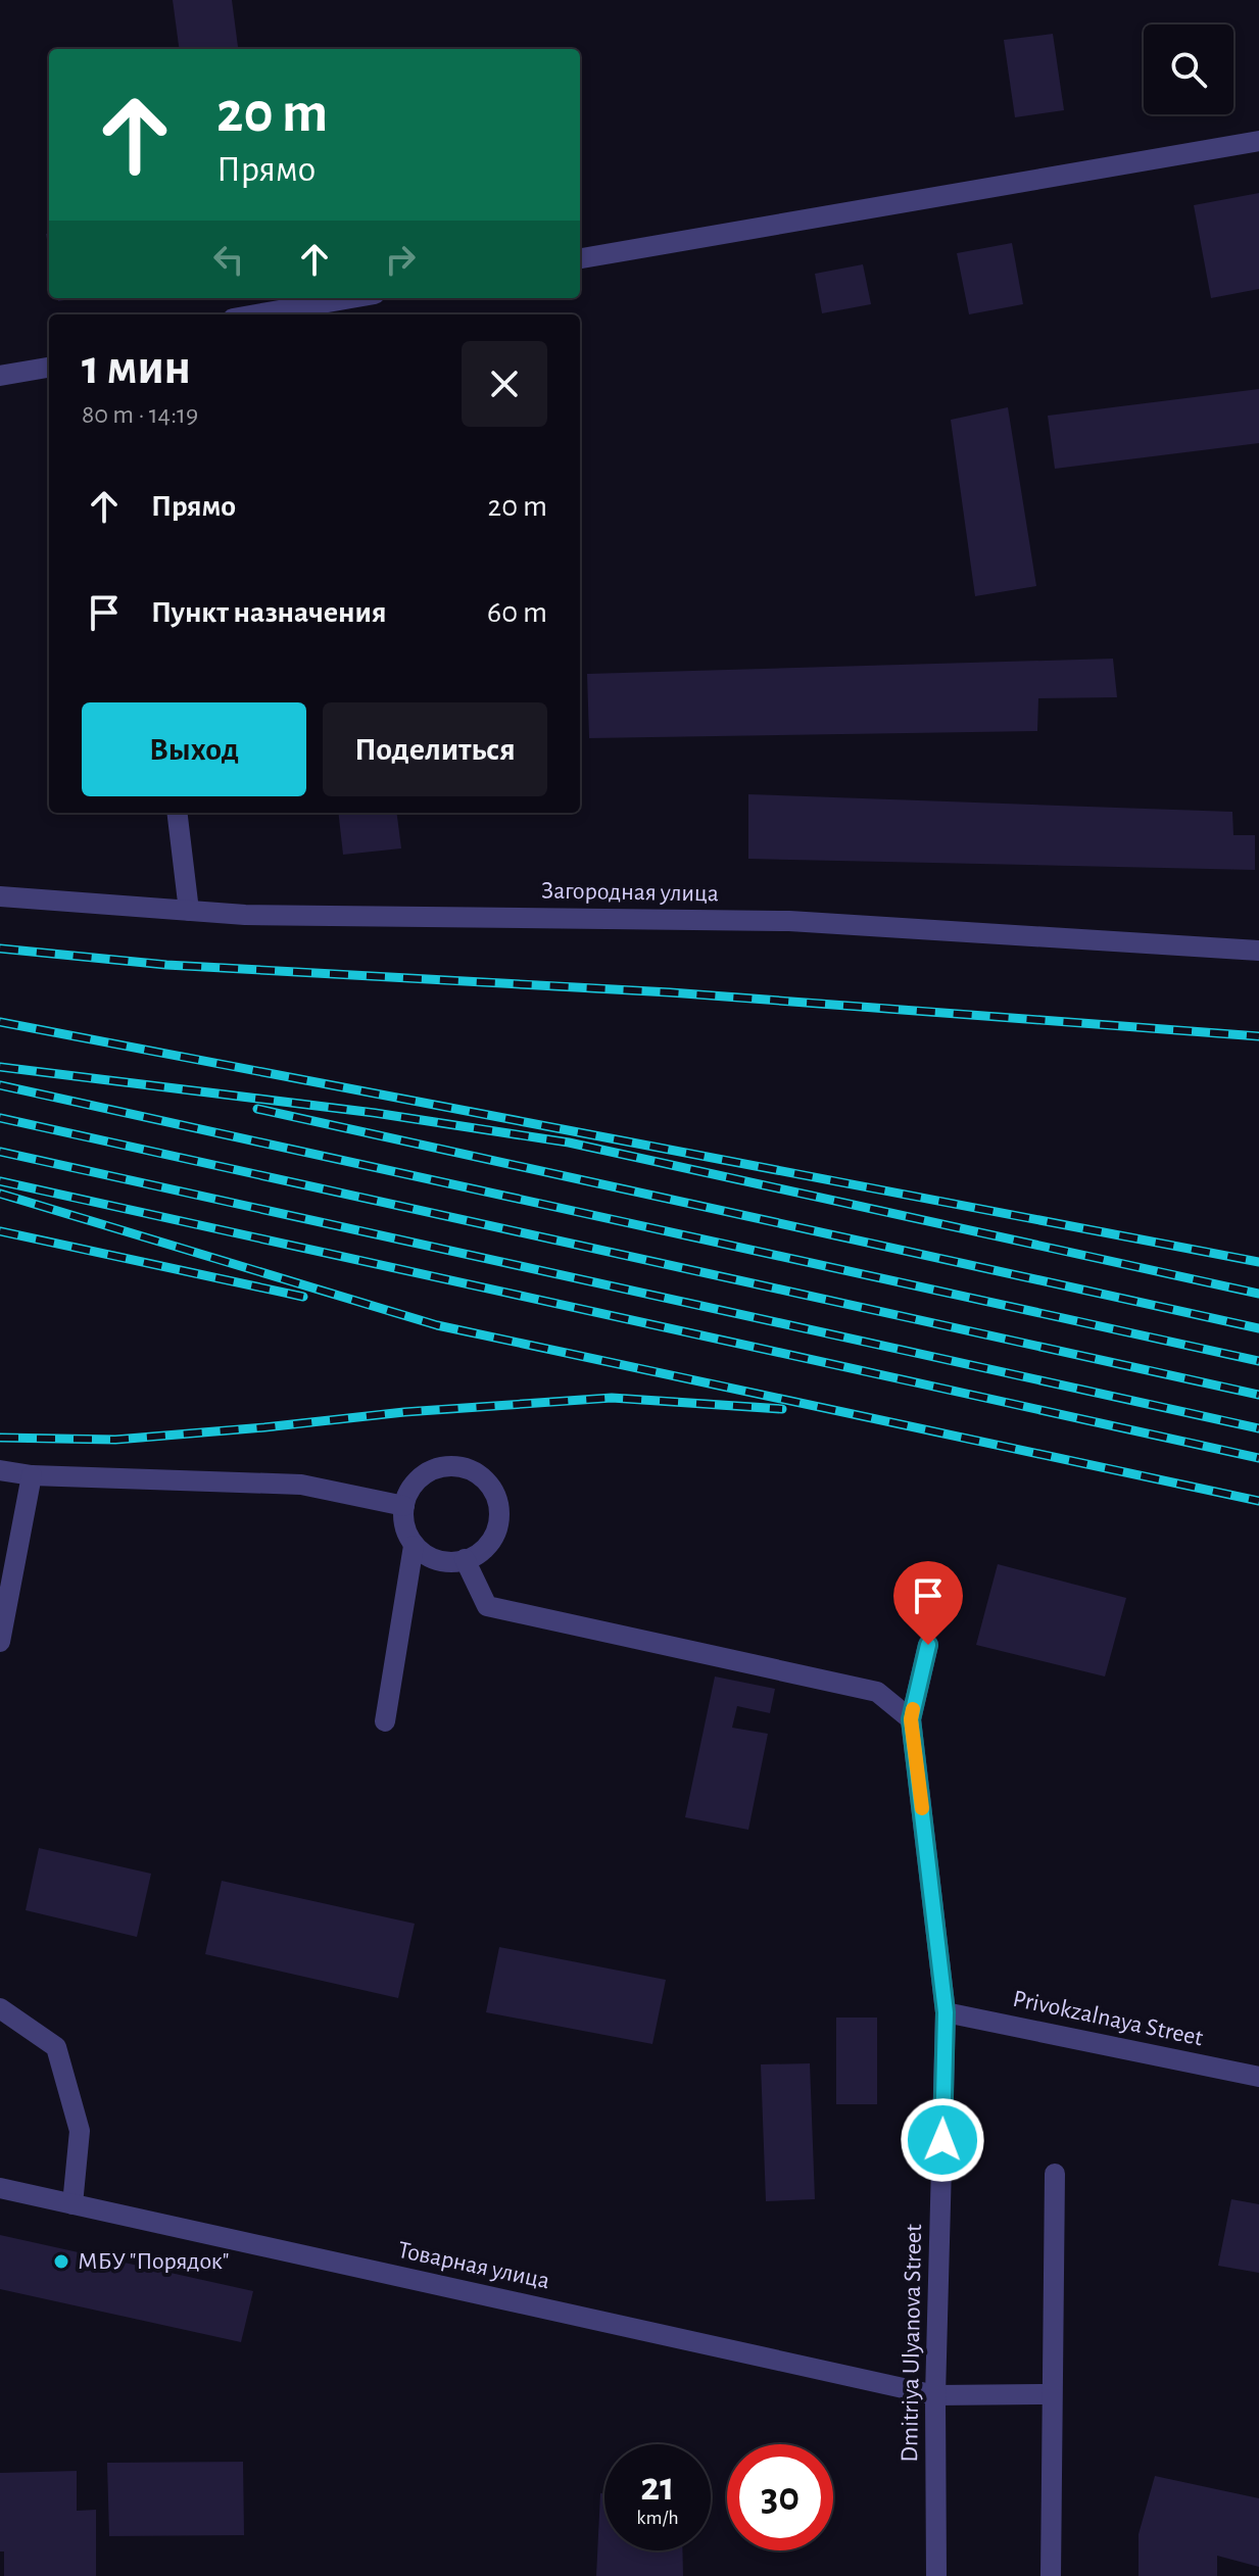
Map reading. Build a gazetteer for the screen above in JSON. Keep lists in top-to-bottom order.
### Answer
{
  "streets": {
    "street": [
      "Загородная улица",
      "Privokzalnaya Street",
      "Товарная улица",
      "Dmitriya Ulyanova Street"
    ]
  },
  "crossings": [
    ["Privokzalnaya Street", "Dmitriya Ulyanova Street"],
    ["Товарная улица", "Dmitriya Ulyanova Street"]
  ],
  "places": ["МБУ \"Порядок\""],
  "page": {
    "turn": ["20 m", "Прямо"],
    "heading": ["1 мин", "80 m · 14:19"],
    "list": [
      {
        "name": "Прямо",
        "value": "20 m"
      },
      {
        "name": "Пункт назначения",
        "value": "60 m"
      }
    ],
    "buttons": ["Выход", "Поделиться"],
    "speed": "21 km/h",
    "limit": "30"
  }
}
